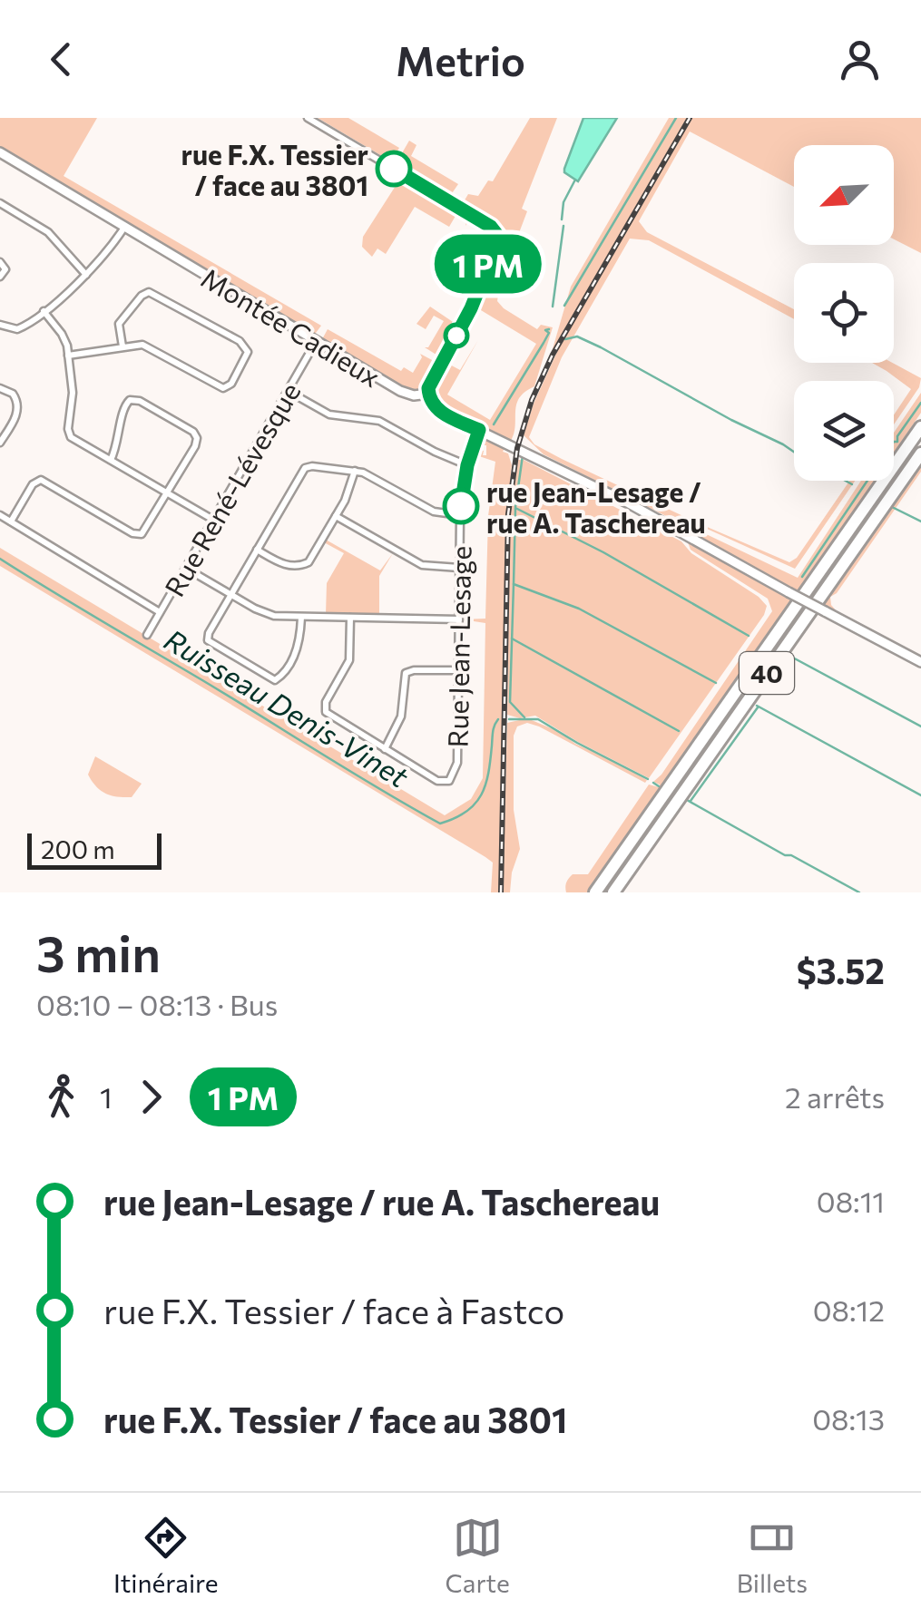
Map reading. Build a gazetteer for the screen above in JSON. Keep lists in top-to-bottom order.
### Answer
{
  "streets": {
    "highway": ["40"],
    "street": ["Montée Cadieux", "Rue René-Lévesque", "Rue Jean-Lesage"]
  },
  "crossings": [
    ["Montée Cadieux", "Rue René-Lévesque"],
    ["Montée Cadieux", "Rue Jean-Lesage"]
  ],
  "water": ["Ruisseau Denis-Vinet"],
  "places": ["rue F.X. Tessier / face au 3801", "rue Jean-Lesage / rue A. Taschereau"],
  "scale_bar": "200 m",
  "north": "bottom left",
  "page": {
    "header": "Metrio",
    "on_map": "1 PM",
    "scale": "200 m",
    "heading": ["3 min", "08:10 – 08:13 · Bus", "$3.52"],
    "legs": ["1", "1 PM", "2 arrêts"],
    "list": [
      {
        "name": "rue Jean-Lesage / rue A. Taschereau",
        "value": "08:11"
      },
      {
        "name": "rue F.X. Tessier / face à Fastco",
        "value": "08:12"
      },
      {
        "name": "rue F.X. Tessier / face au 3801",
        "value": "08:13"
      }
    ],
    "tabs": ["Itinéraire", "Carte", "Billets"]
  }
}
